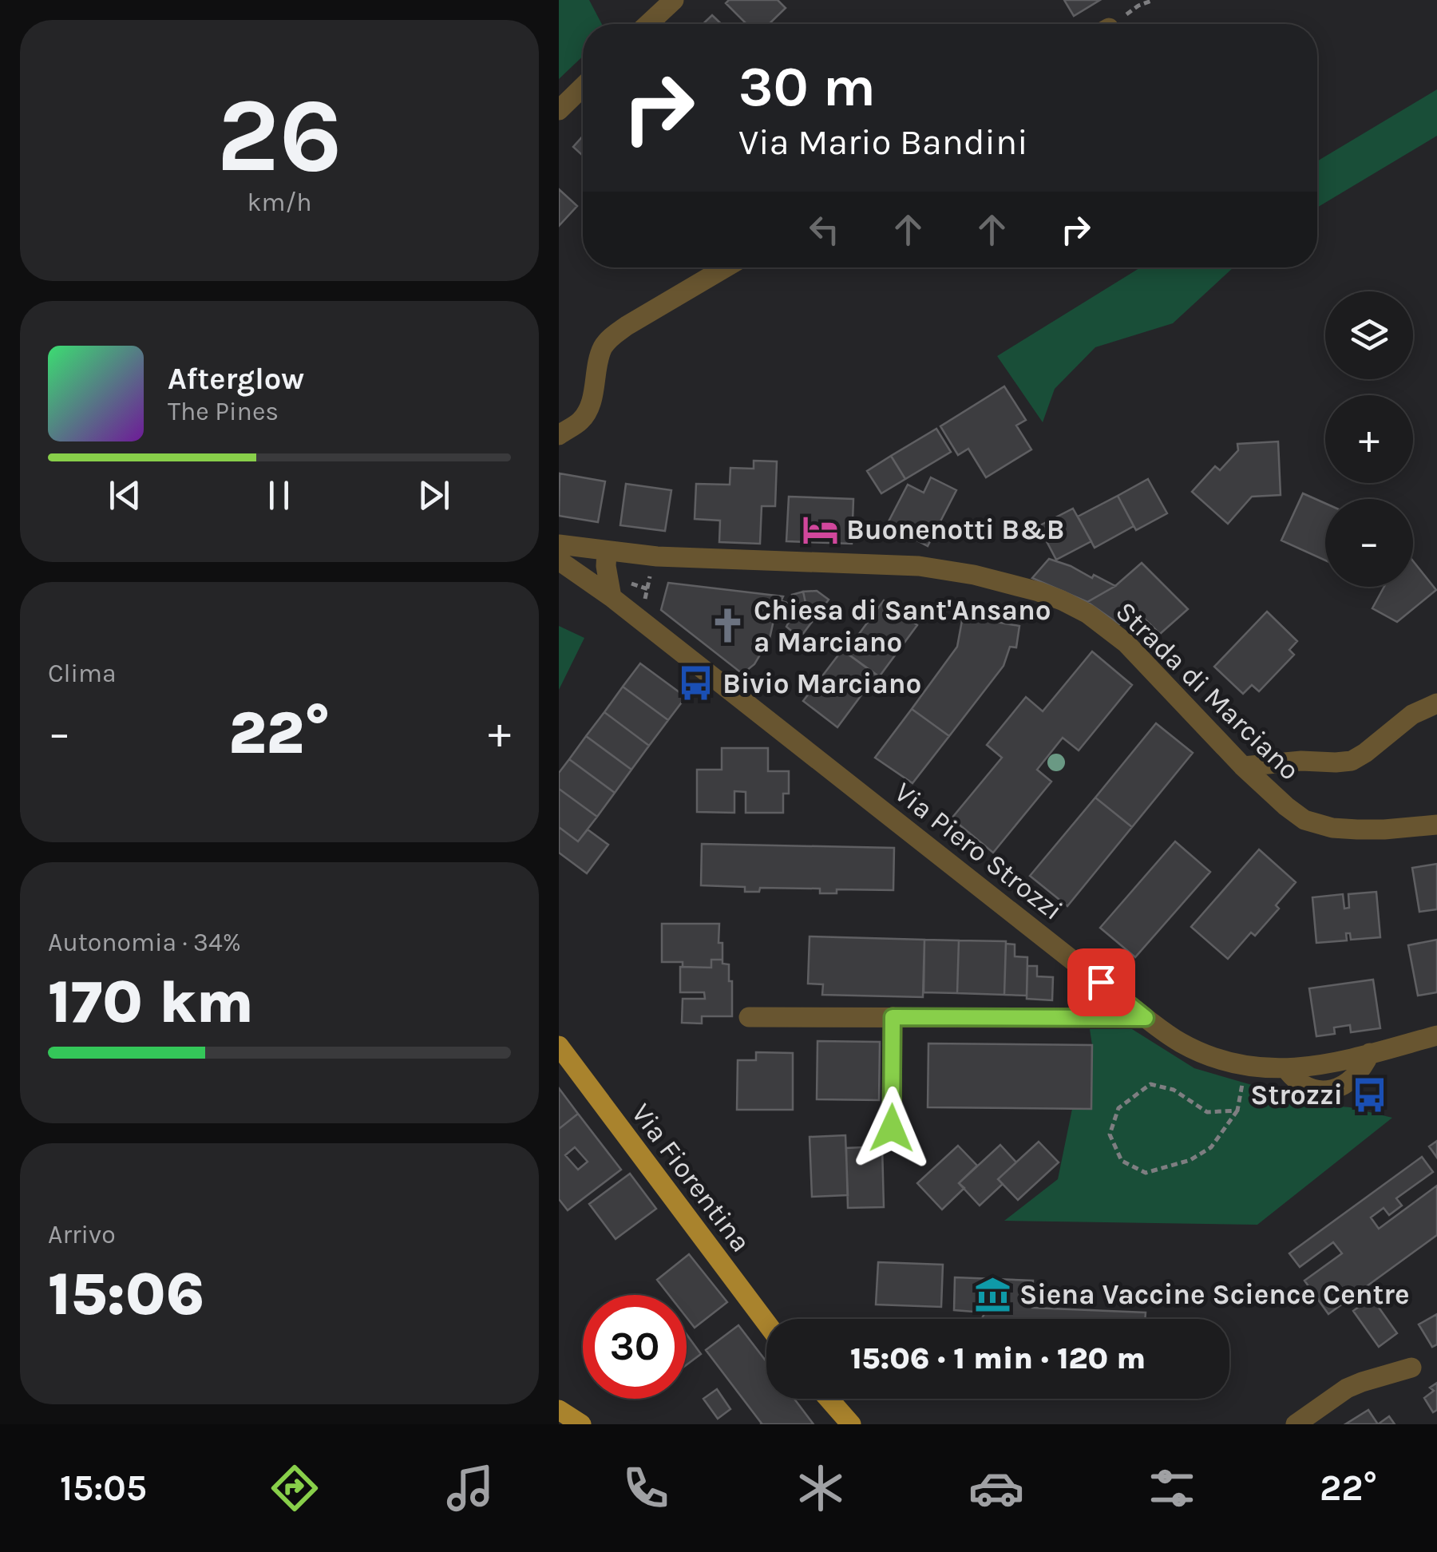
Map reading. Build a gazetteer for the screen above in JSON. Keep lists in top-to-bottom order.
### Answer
{
  "streets": {
    "main road": ["Via Fiorentina"],
    "street": ["Strada di Marciano", "Via Piero Strozzi"]
  },
  "places": {
    "hotel": ["Buonenotti B&B"],
    "church": ["Chiesa di Sant'Ansano a Marciano"],
    "bus stop": ["Bivio Marciano", "Strozzi"],
    "museum": ["Siena Vaccine Science Centre"]
  },
  "page": {
    "tile": [
      ["26", "km/h"],
      "Clima",
      ["Autonomia · 34%", "170 km"],
      ["Arrivo", "15:06"]
    ],
    "turn": ["30 m", "Via Mario Bandini"],
    "map_buttons": ["+", "−"],
    "song": ["Afterglow", "The Pines"],
    "heat": ["−", "22°", "+"],
    "limit": "30",
    "trip": "15:06 · 1 min · 120 m",
    "tabs": ["15:05", "22°"]
  }
}
